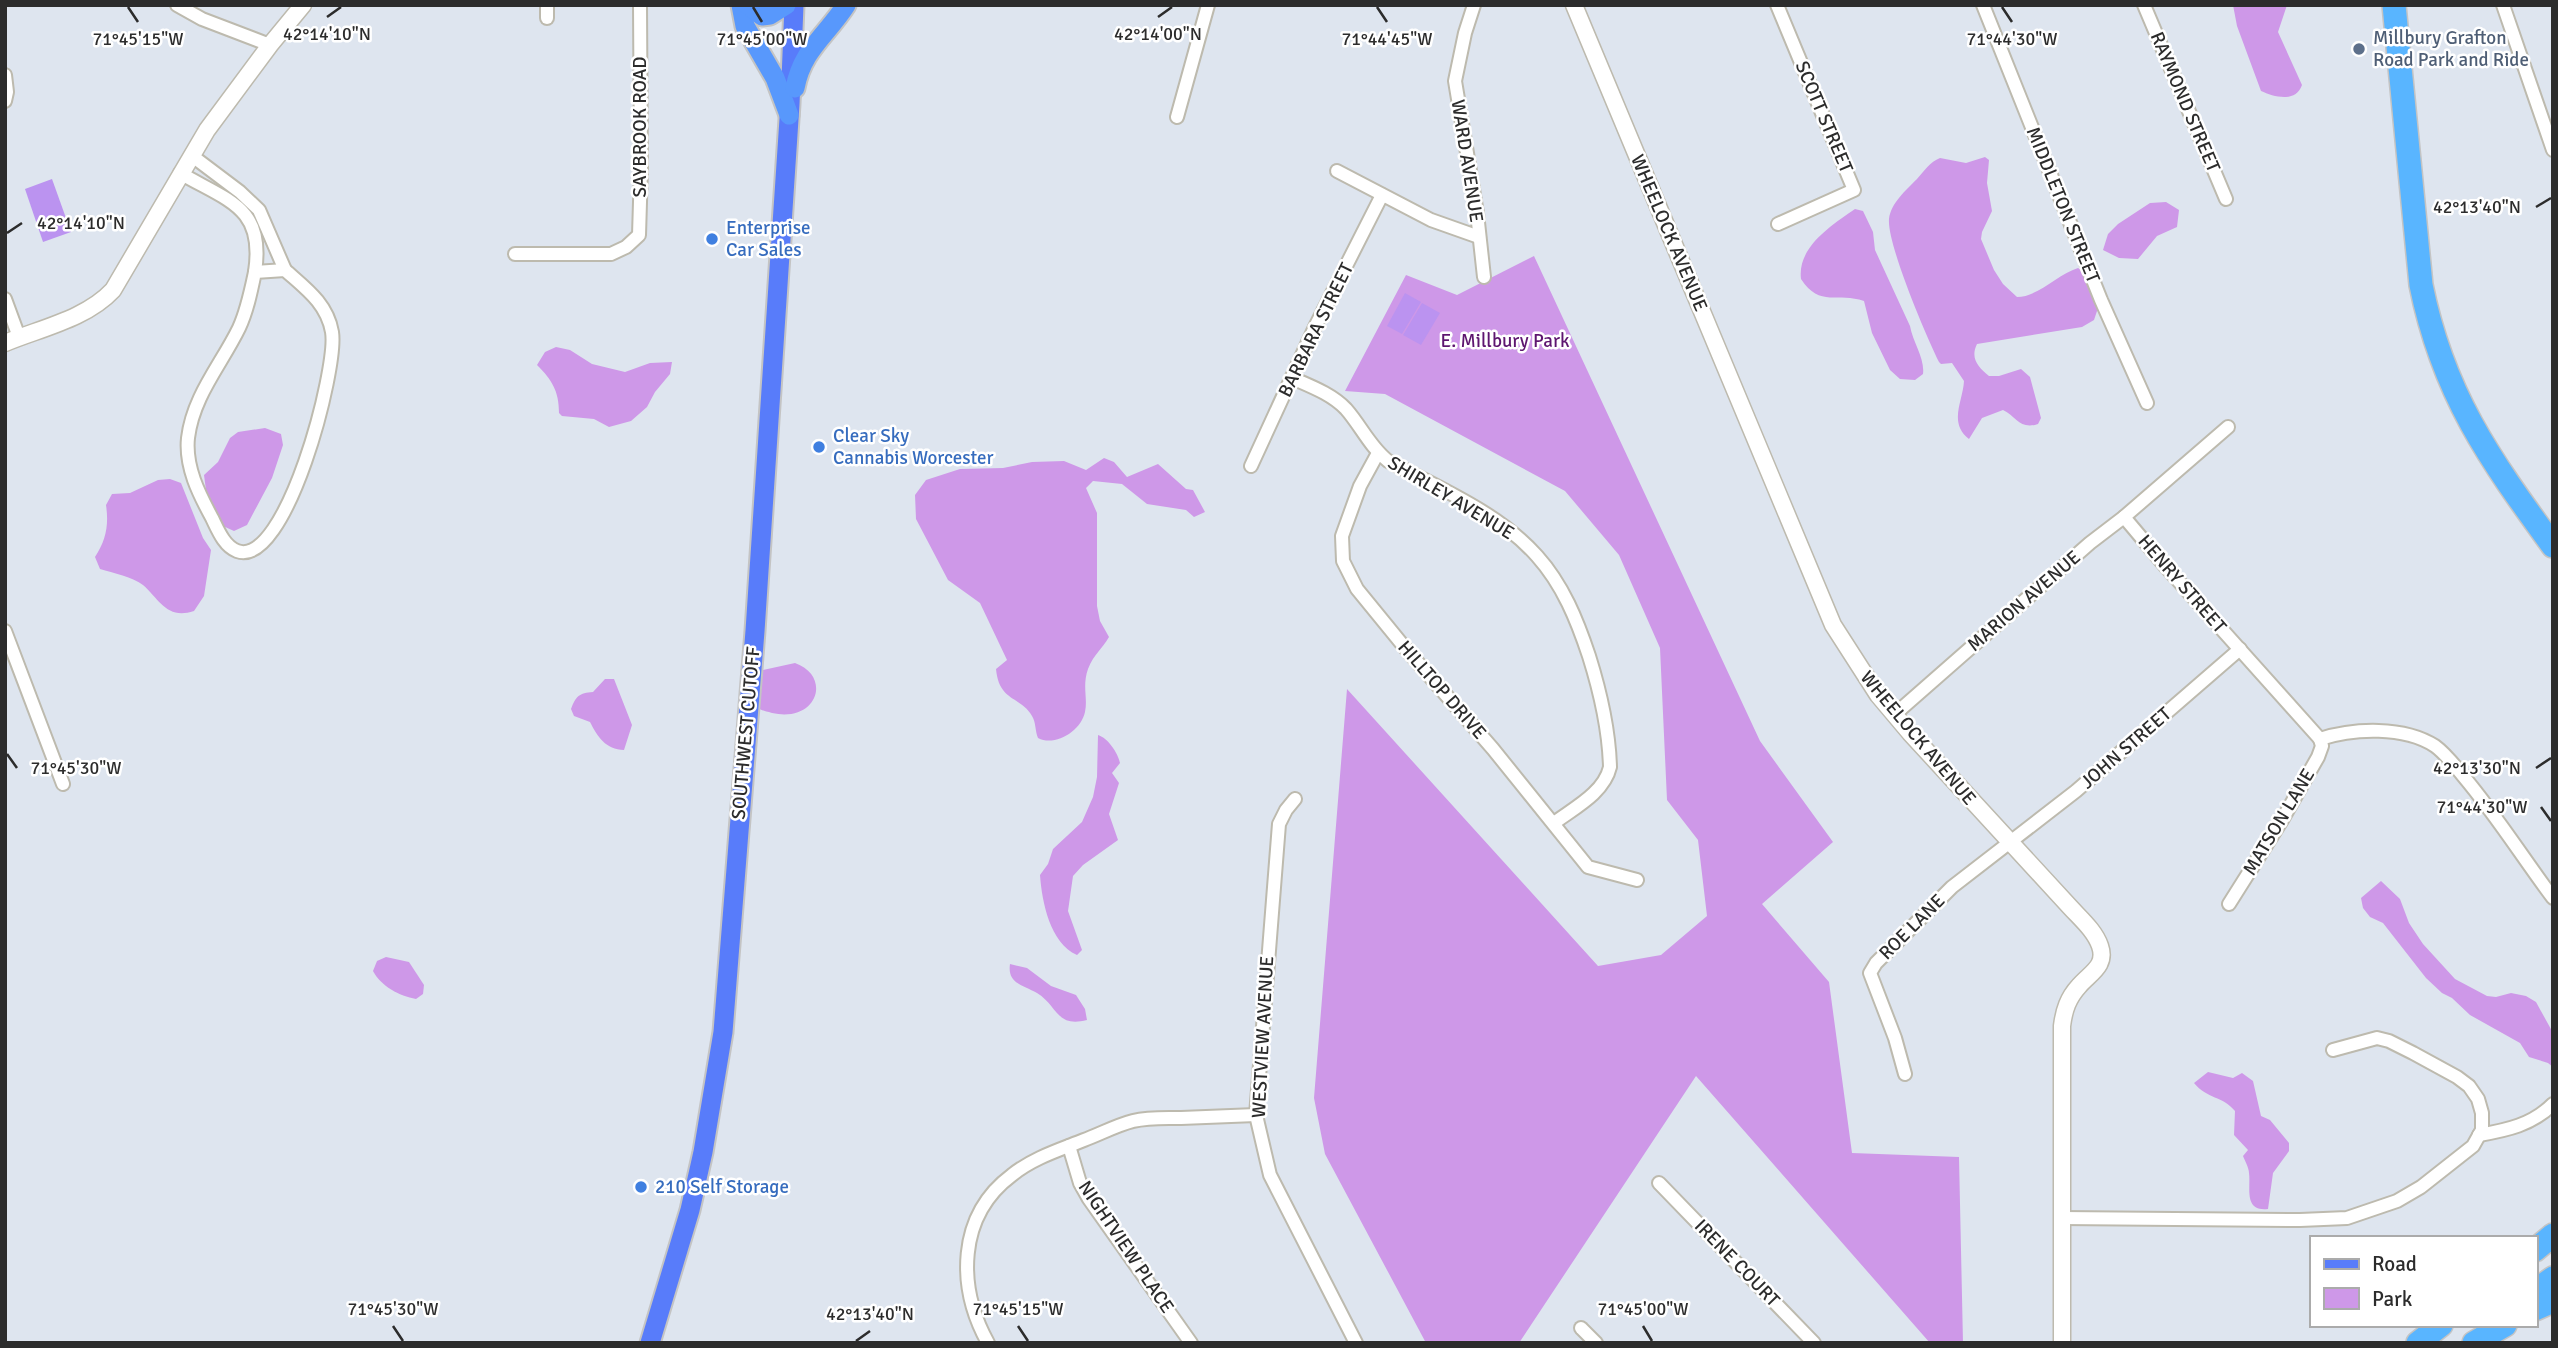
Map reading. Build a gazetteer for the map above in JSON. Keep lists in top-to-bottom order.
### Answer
{
  "streets": {
    "main road": ["SOUTHWEST CUTOFF"],
    "street": [
      "RAYMOND STREET",
      "SCOTT STREET",
      "SAYBROOK ROAD",
      "WARD AVENUE",
      "MIDDLETON STREET",
      "WHEELOCK AVENUE",
      "BARBARA STREET",
      "SHIRLEY AVENUE",
      "HENRY STREET",
      "MARION AVENUE",
      "HILLTOP DRIVE",
      "JOHN STREET",
      "MATSON LANE",
      "ROE LANE",
      "WESTVIEW AVENUE",
      "NIGHTVIEW PLACE",
      "IRENE COURT"
    ]
  },
  "crossings": [
    ["WHEELOCK AVENUE", "MARION AVENUE"],
    ["WHEELOCK AVENUE", "JOHN STREET"],
    ["WHEELOCK AVENUE", "ROE LANE"],
    ["BARBARA STREET", "SHIRLEY AVENUE"],
    ["SHIRLEY AVENUE", "HILLTOP DRIVE"],
    ["HENRY STREET", "MARION AVENUE"],
    ["HENRY STREET", "JOHN STREET"],
    ["HENRY STREET", "MATSON LANE"],
    ["JOHN STREET", "ROE LANE"]
  ],
  "parks": ["E. Millbury Park"],
  "places": [
    "Millbury Grafton Road Park and Ride",
    "Enterprise Car Sales",
    "Clear Sky Cannabis Worcester",
    "210 Self Storage"
  ],
  "legend": ["Road", "Park"],
  "coordinates": [
    "42°14'10\"N",
    "42°14'00\"N",
    "71°45'15\"W",
    "71°45'00\"W",
    "71°44'45\"W",
    "71°44'30\"W",
    "42°13'40\"N",
    "42°13'30\"N",
    "71°45'30\"W"
  ]
}
